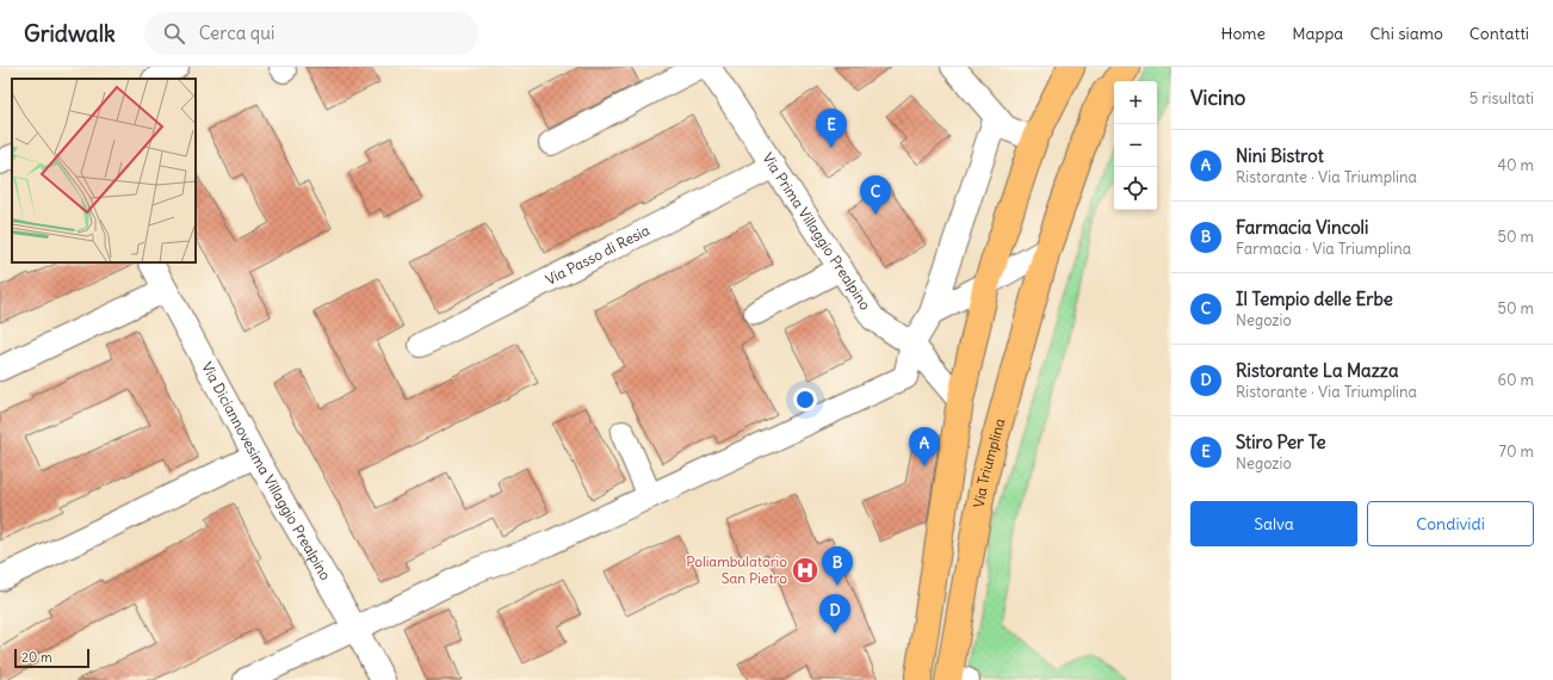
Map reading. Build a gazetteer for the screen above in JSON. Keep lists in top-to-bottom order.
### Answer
{
  "streets": {
    "main road": ["Via Triumplina"],
    "street": ["Via Prima Villaggio Prealpino", "Via Passo di Resia", "Via Diciannovesima Villaggio Prealpino"]
  },
  "crossings": [
    ["Via Prima Villaggio Prealpino", "Via Passo di Resia"]
  ],
  "places": {
    "hospital": ["Poliambulatorio San Pietro"]
  },
  "scale_bar": "20 m",
  "page": {
    "header": "Gridwalk",
    "search": "Cerca qui",
    "nav": [
      "Home",
      "Mappa",
      "Chi siamo",
      "Contatti"
    ],
    "heading": ["Vicino", "5 risultati"],
    "map_buttons": ["+", "−"],
    "pins": [
      "E",
      "C",
      "A",
      "B",
      "D"
    ],
    "list": [
      {
        "mark": "A",
        "name": "Nini Bistrot",
        "note": "Ristorante · Via Triumplina",
        "value": "40 m"
      },
      {
        "mark": "B",
        "name": "Farmacia Vincoli",
        "note": "Farmacia · Via Triumplina",
        "value": "50 m"
      },
      {
        "mark": "C",
        "name": "Il Tempio delle Erbe",
        "note": "Negozio",
        "value": "50 m"
      },
      {
        "mark": "D",
        "name": "Ristorante La Mazza",
        "note": "Ristorante · Via Triumplina",
        "value": "60 m"
      },
      {
        "mark": "E",
        "name": "Stiro Per Te",
        "note": "Negozio",
        "value": "70 m"
      }
    ],
    "buttons": ["Salva", "Condividi"],
    "scale": "20 m"
  }
}
